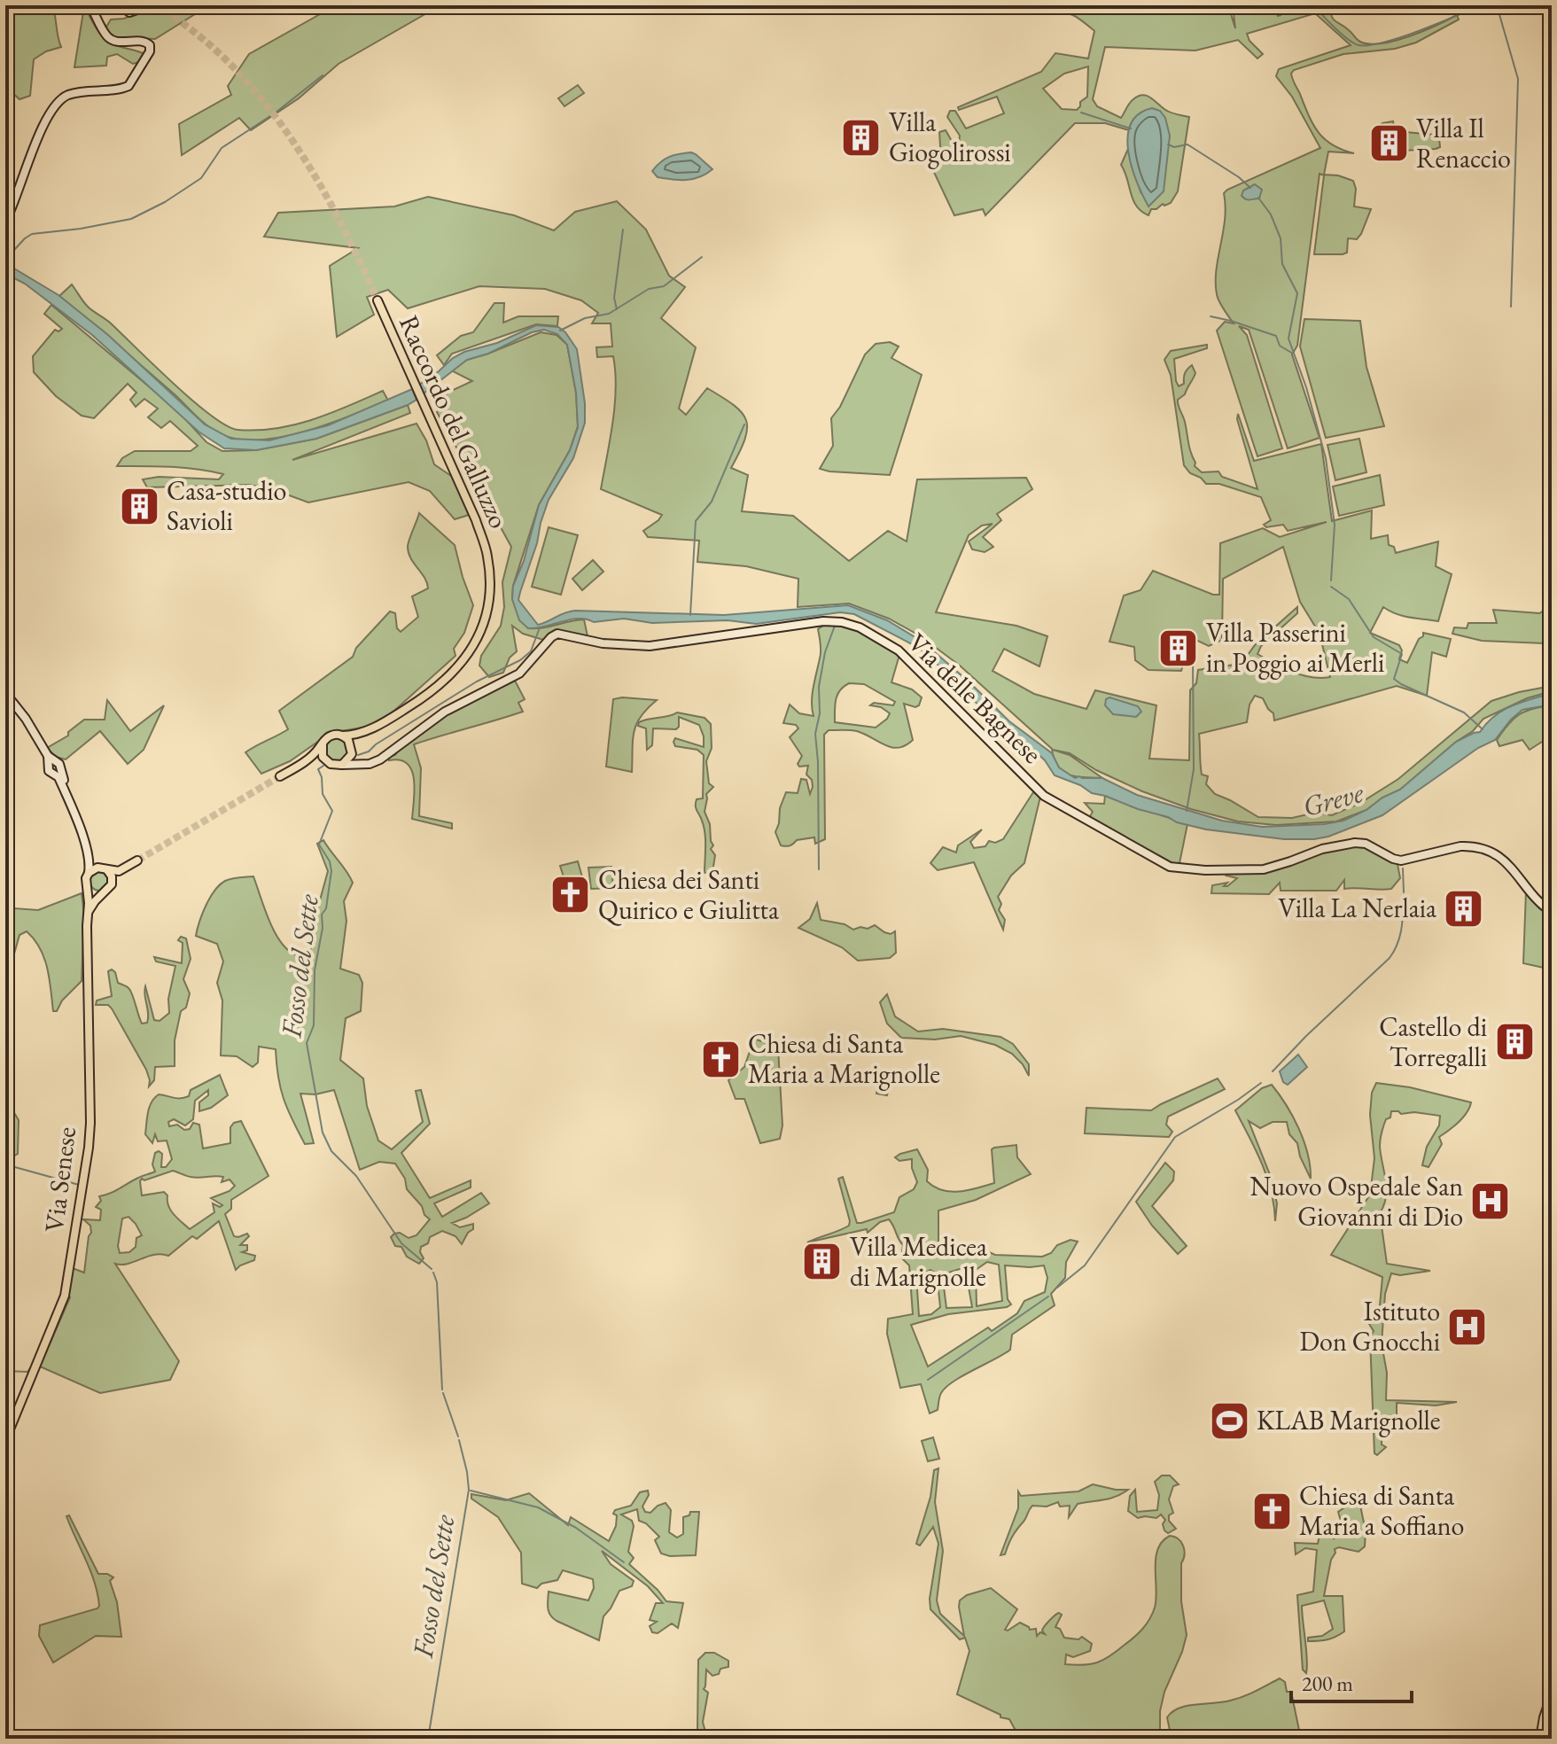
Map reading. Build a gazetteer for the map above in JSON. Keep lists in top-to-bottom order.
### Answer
{
  "streets": {
    "main road": ["Raccordo del Galluzzo", "Via delle Bagnese", "Via Senese"]
  },
  "crossings": [
    ["Raccordo del Galluzzo", "Via delle Bagnese"]
  ],
  "water": ["Greve", "Fosso del Sette"],
  "places": {
    "building": [
      "Villa Giogolirossi",
      "Villa Il Renaccio",
      "Casa-studio Savioli",
      "Villa Passerini in Poggio ai Merli",
      "Villa La Nerlaia",
      "Castello di Torregalli",
      "Villa Medicea di Marignolle"
    ],
    "church": ["Chiesa dei Santi Quirico e Giulitta", "Chiesa di Santa Maria a Marignolle", "Chiesa di Santa Maria a Soffiano"],
    "hospital": ["Nuovo Ospedale San Giovanni di Dio", "Istituto Don Gnocchi"],
    "sports": ["KLAB Marignolle"]
  },
  "scale_bar": "200 m"
}
